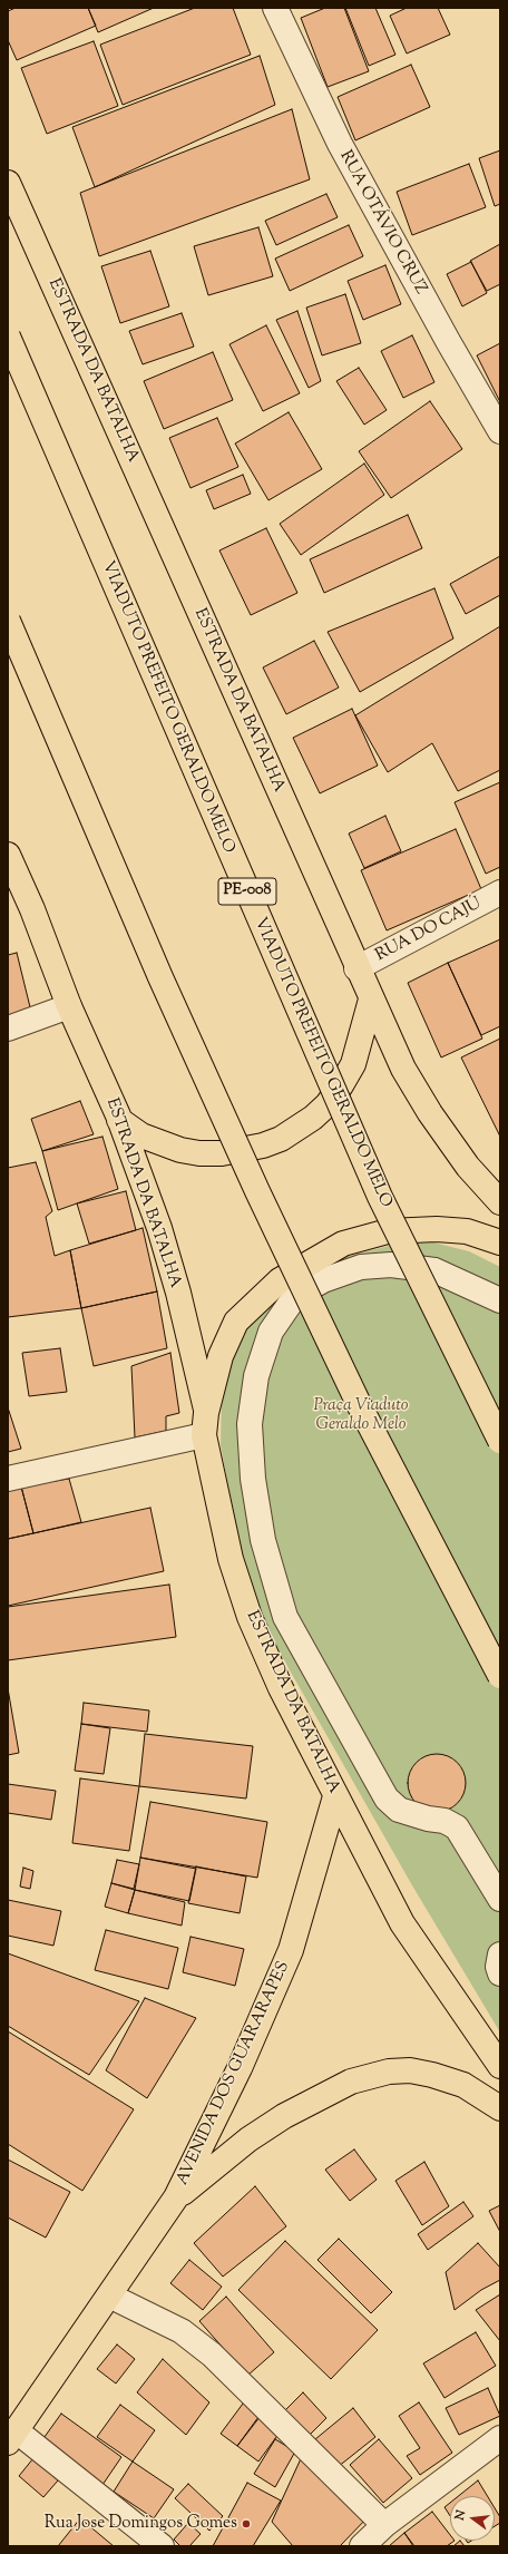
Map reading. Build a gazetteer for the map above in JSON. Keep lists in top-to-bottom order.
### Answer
{
  "streets": {
    "main road": [
      "ESTRADA DA BATALHA",
      "VIADUTO PREFEITO GERALDO MELO",
      "PE-008",
      "AVENIDA DOS GUARARAPES"
    ],
    "street": ["RUA OTÁVIO CRUZ", "RUA DO CAJÚ"]
  },
  "crossings": [
    ["ESTRADA DA BATALHA", "RUA DO CAJÚ"],
    ["ESTRADA DA BATALHA", "AVENIDA DOS GUARARAPES"]
  ],
  "parks": ["Praça Viaduto Geraldo Melo"],
  "places": ["Rua Jose Domingos Gomes"],
  "north": "left"
}
